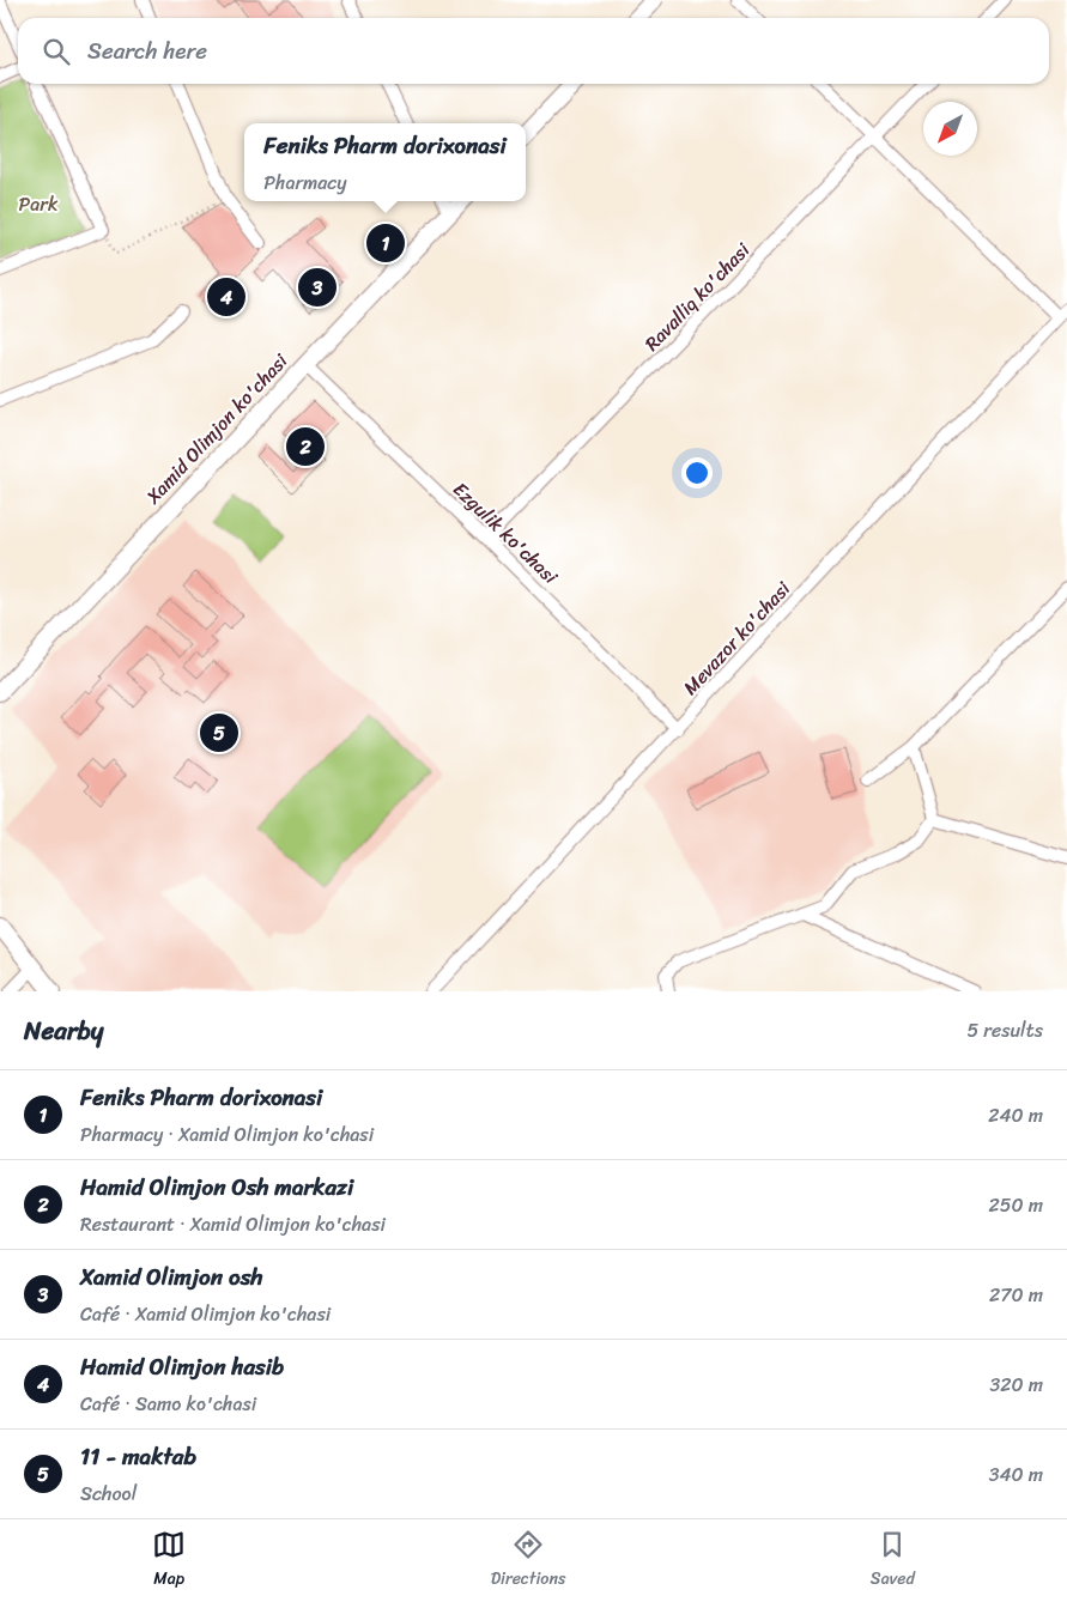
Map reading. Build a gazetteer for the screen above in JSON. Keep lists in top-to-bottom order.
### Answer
{
  "streets": {
    "main road": ["Xamid Olimjon ko'chasi"],
    "street": ["Ravalliq ko'chasi", "Ezgulik ko'chasi", "Mevazor ko'chasi"]
  },
  "crossings": [
    ["Ravalliq ko'chasi", "Ezgulik ko'chasi"],
    ["Xamid Olimjon ko'chasi", "Ezgulik ko'chasi"],
    ["Ezgulik ko'chasi", "Mevazor ko'chasi"]
  ],
  "parks": ["Park"],
  "north": "bottom left",
  "page": {
    "search": "Search here",
    "popup": ["Feniks Pharm dorixonasi", "Pharmacy"],
    "pins": [
      "1",
      "3",
      "4",
      "2",
      "5"
    ],
    "heading": ["Nearby", "5 results"],
    "list": [
      {
        "mark": "1",
        "name": "Feniks Pharm dorixonasi",
        "note": "Pharmacy · Xamid Olimjon ko'chasi",
        "value": "240 m"
      },
      {
        "mark": "2",
        "name": "Hamid Olimjon Osh markazi",
        "note": "Restaurant · Xamid Olimjon ko'chasi",
        "value": "250 m"
      },
      {
        "mark": "3",
        "name": "Xamid Olimjon osh",
        "note": "Café · Xamid Olimjon ko'chasi",
        "value": "270 m"
      },
      {
        "mark": "4",
        "name": "Hamid Olimjon hasib",
        "note": "Café · Samo ko'chasi",
        "value": "320 m"
      },
      {
        "mark": "5",
        "name": "11 - maktab",
        "note": "School",
        "value": "340 m"
      }
    ],
    "nav": ["Map", "Directions", "Saved"]
  }
}
